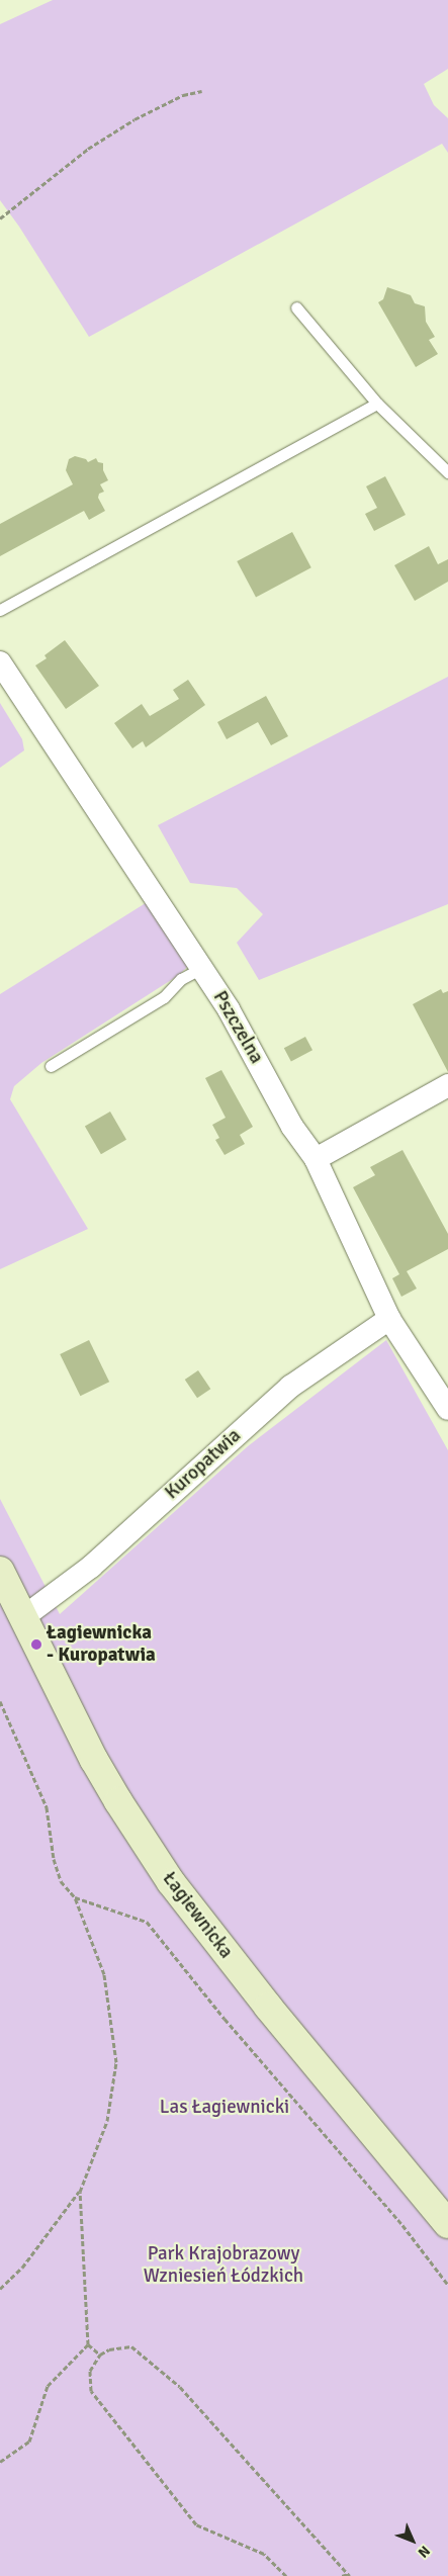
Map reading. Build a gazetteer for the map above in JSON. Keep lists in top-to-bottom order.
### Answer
{
  "streets": {
    "street": ["Pszczelna", "Kuropatwia", "Łagiewnicka"]
  },
  "crossings": [
    ["Pszczelna", "Kuropatwia"],
    ["Kuropatwia", "Łagiewnicka"]
  ],
  "parks": ["Las Łagiewnicki", "Park Krajobrazowy Wzniesień Łódzkich"],
  "places": ["Łagiewnicka - Kuropatwia"],
  "north": "bottom right"
}
